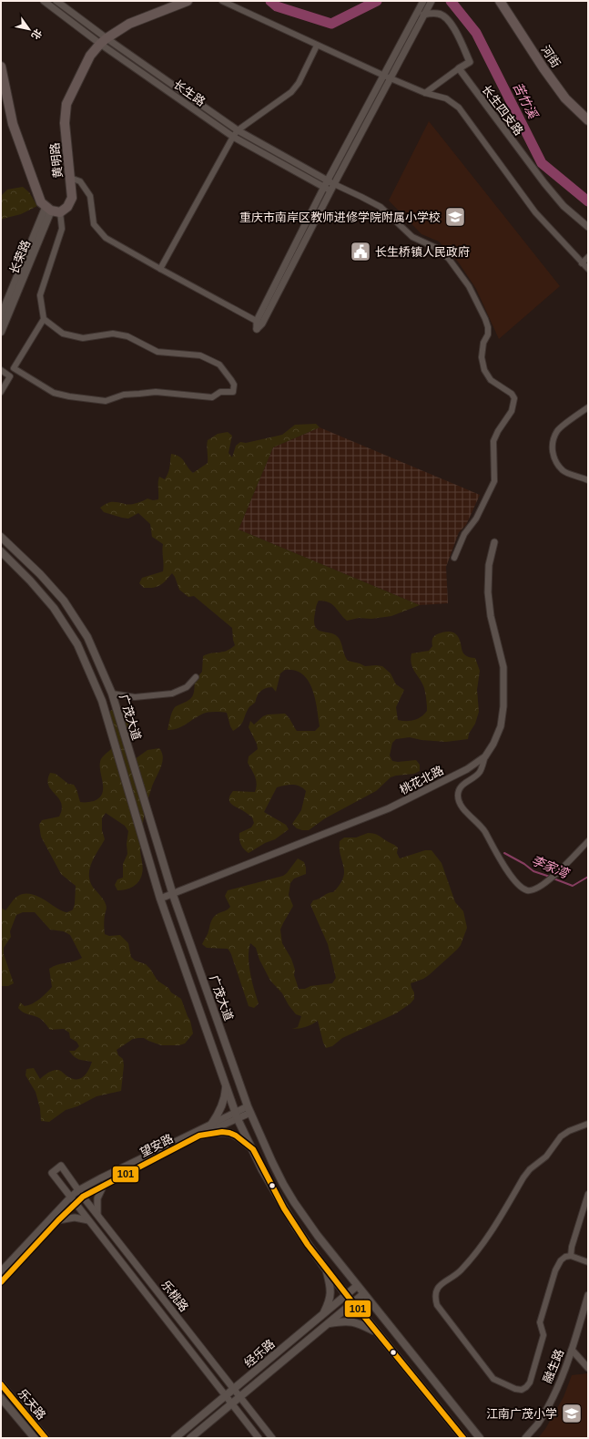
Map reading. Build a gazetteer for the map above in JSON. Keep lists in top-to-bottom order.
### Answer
{
  "streets": {
    "highway": ["河街", "黄明路"],
    "main road": [
      "长荣路",
      "广茂大道",
      "经乐路",
      "乐天路"
    ],
    "street": [
      "长生路",
      "长生四支路",
      "桃花北路",
      "望安路",
      "乐桃路",
      "融生路"
    ]
  },
  "crossings": [
    ["长生路", "黄明路"],
    ["黄明路", "长荣路"],
    ["广茂大道", "桃花北路"],
    ["广茂大道", "望安路"],
    ["广茂大道", "经乐路"],
    ["望安路", "乐桃路"],
    ["乐桃路", "经乐路"]
  ],
  "water": ["苦竹溪", "李家湾"],
  "places": {
    "school or university": ["重庆市南岸区教师进修学院附属小学校", "江南广茂小学"],
    "public building": ["长生桥镇人民政府"]
  },
  "lines": ["transit line 101"],
  "north": "bottom right"
}
